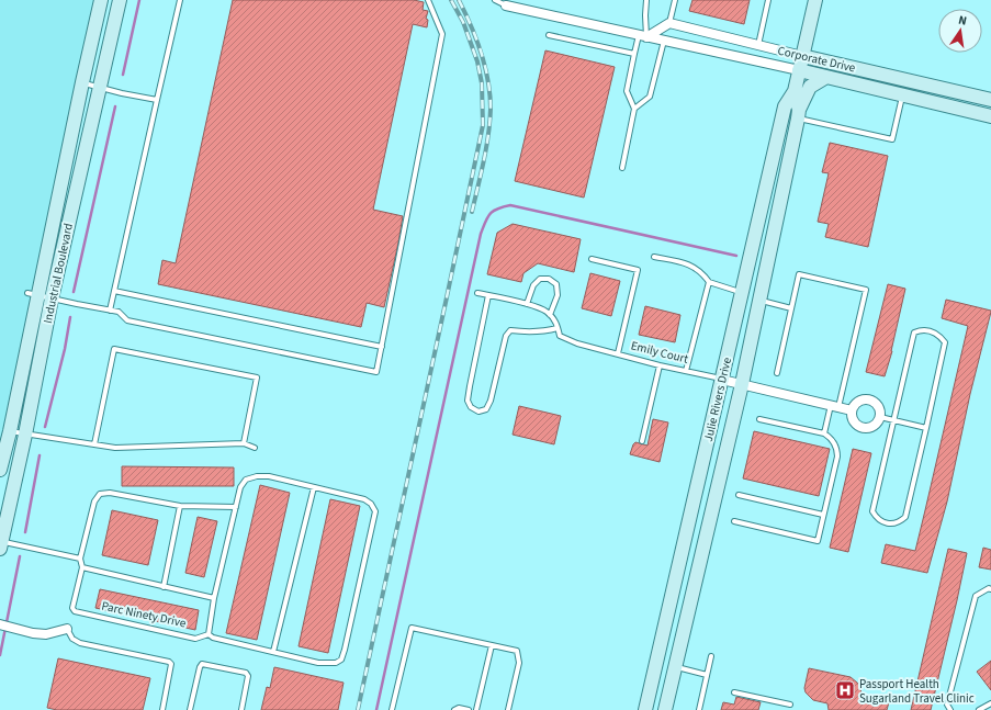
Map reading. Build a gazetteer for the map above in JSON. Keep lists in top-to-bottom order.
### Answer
{
  "streets": {
    "street": [
      "Corporate Drive",
      "Industrial Boulevard",
      "Emily Court",
      "Julie Rivers Drive"
    ],
    "lane": ["Parc Ninety Drive"]
  },
  "crossings": [
    ["Corporate Drive", "Julie Rivers Drive"],
    ["Emily Court", "Julie Rivers Drive"]
  ],
  "places": {
    "hospital": ["Passport Health Sugarland Travel Clinic"]
  },
  "north": "top"
}
